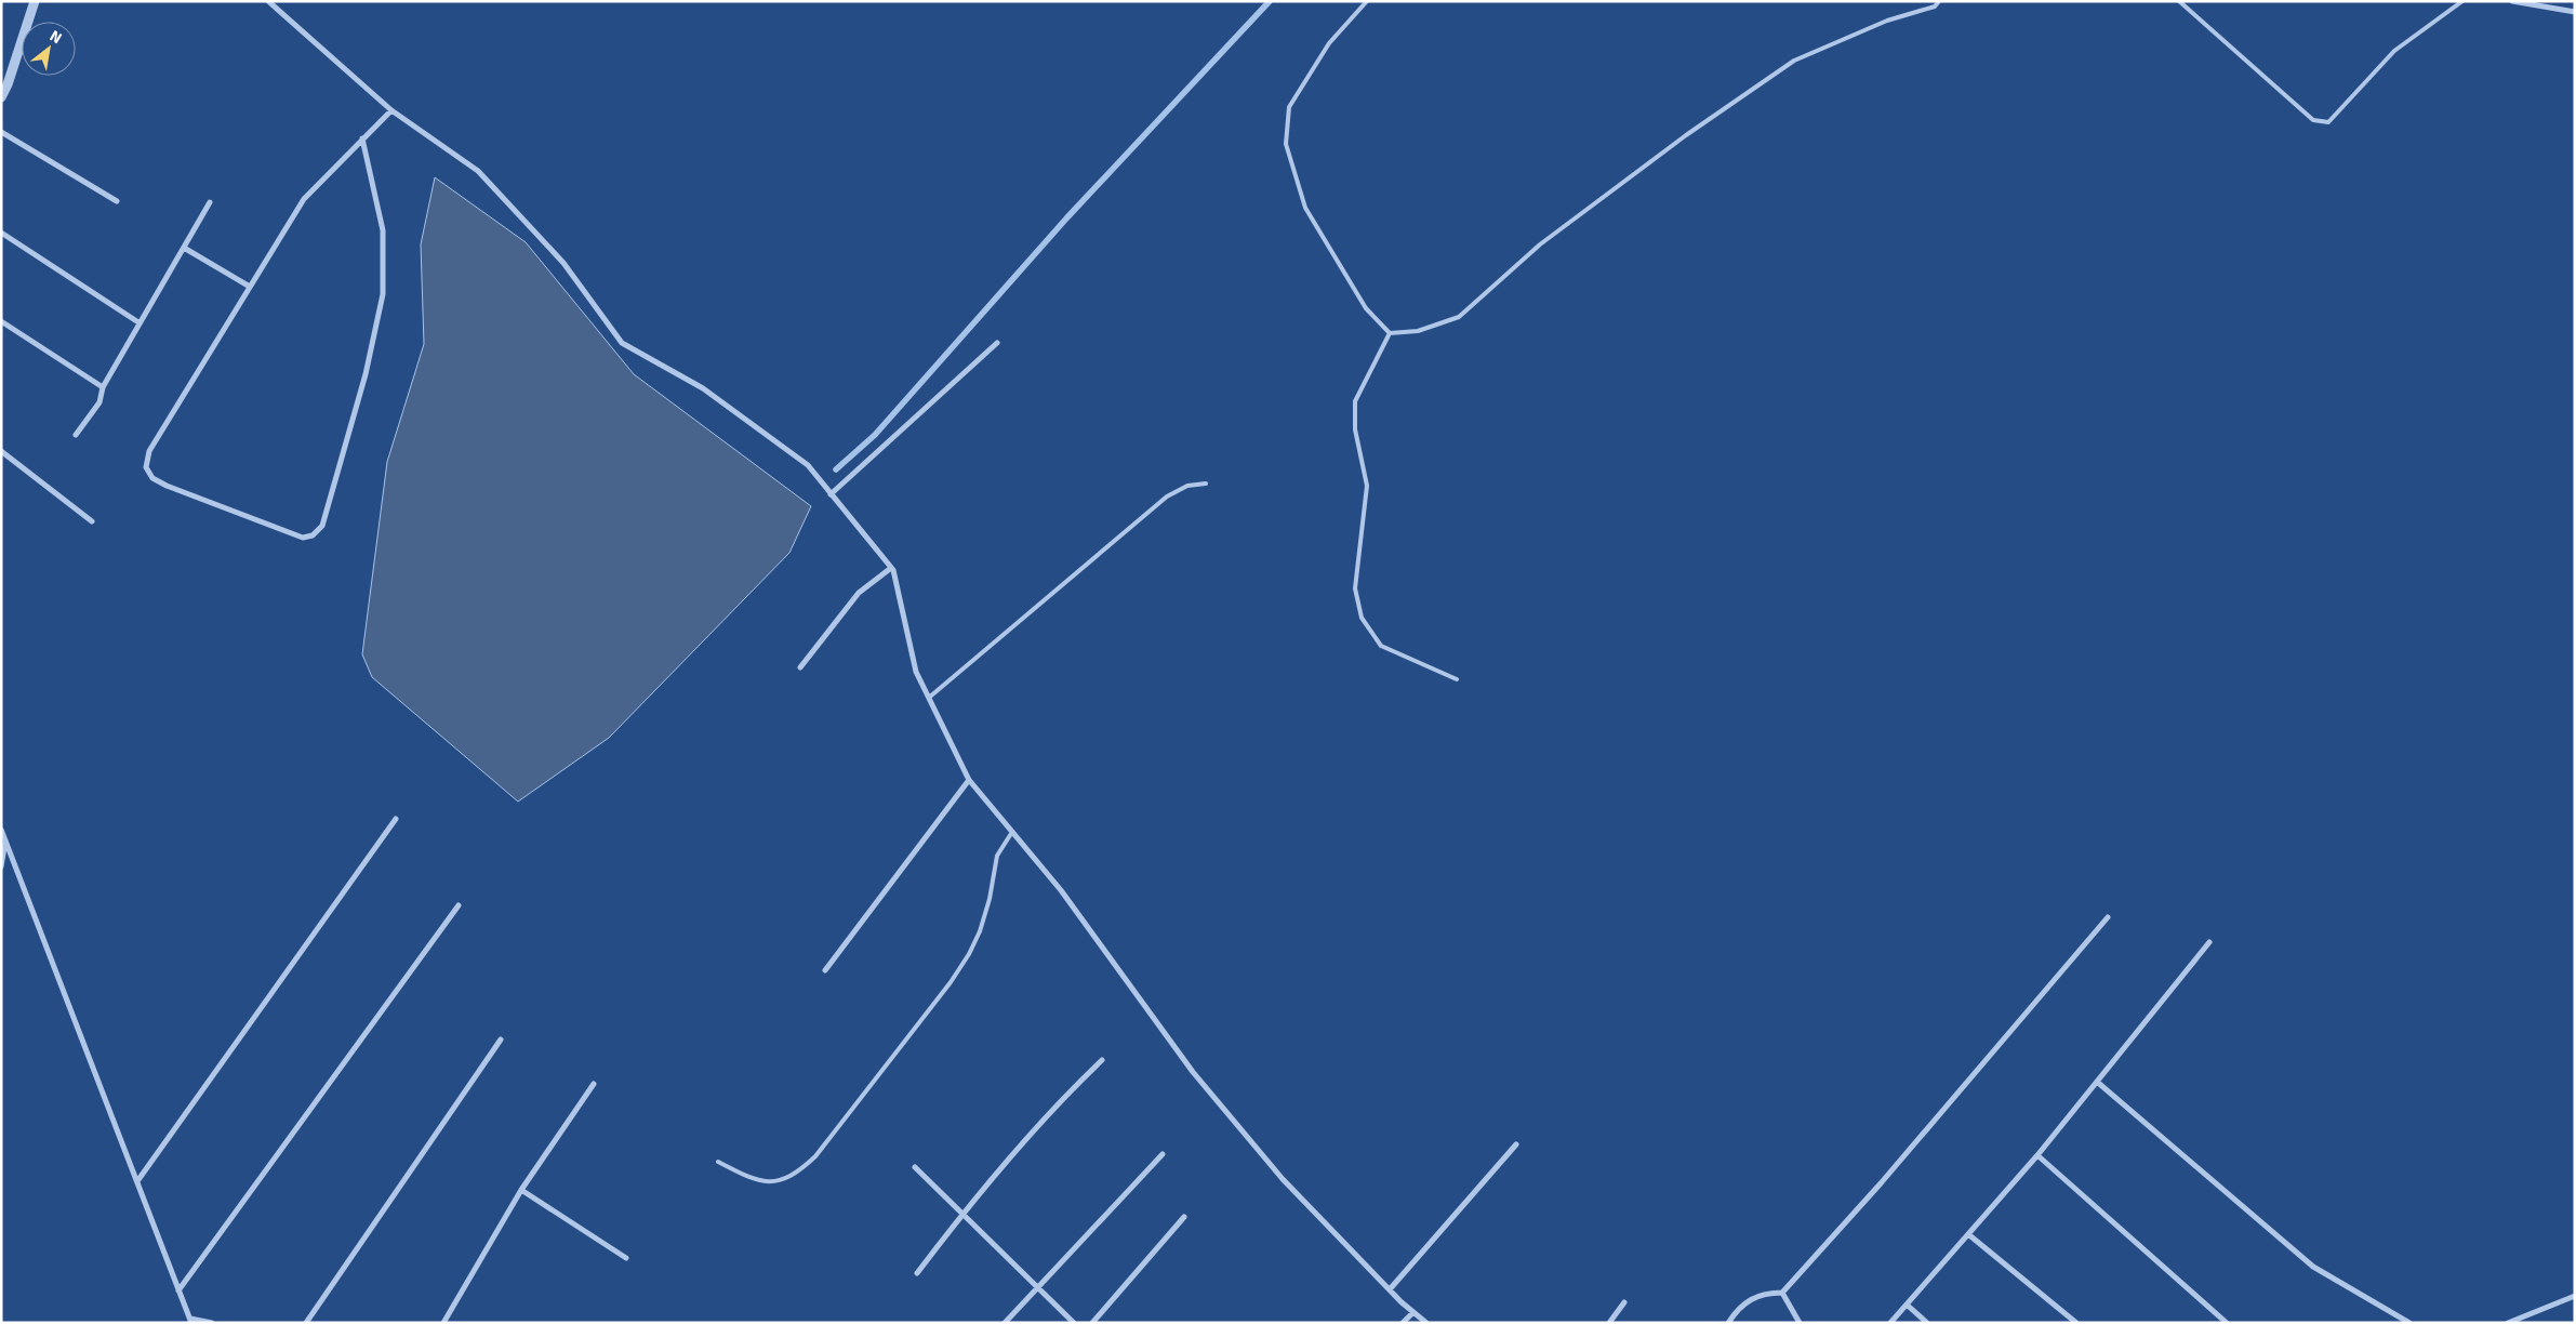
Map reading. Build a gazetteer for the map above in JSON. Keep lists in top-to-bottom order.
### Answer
{
  "north": "top right"
}
